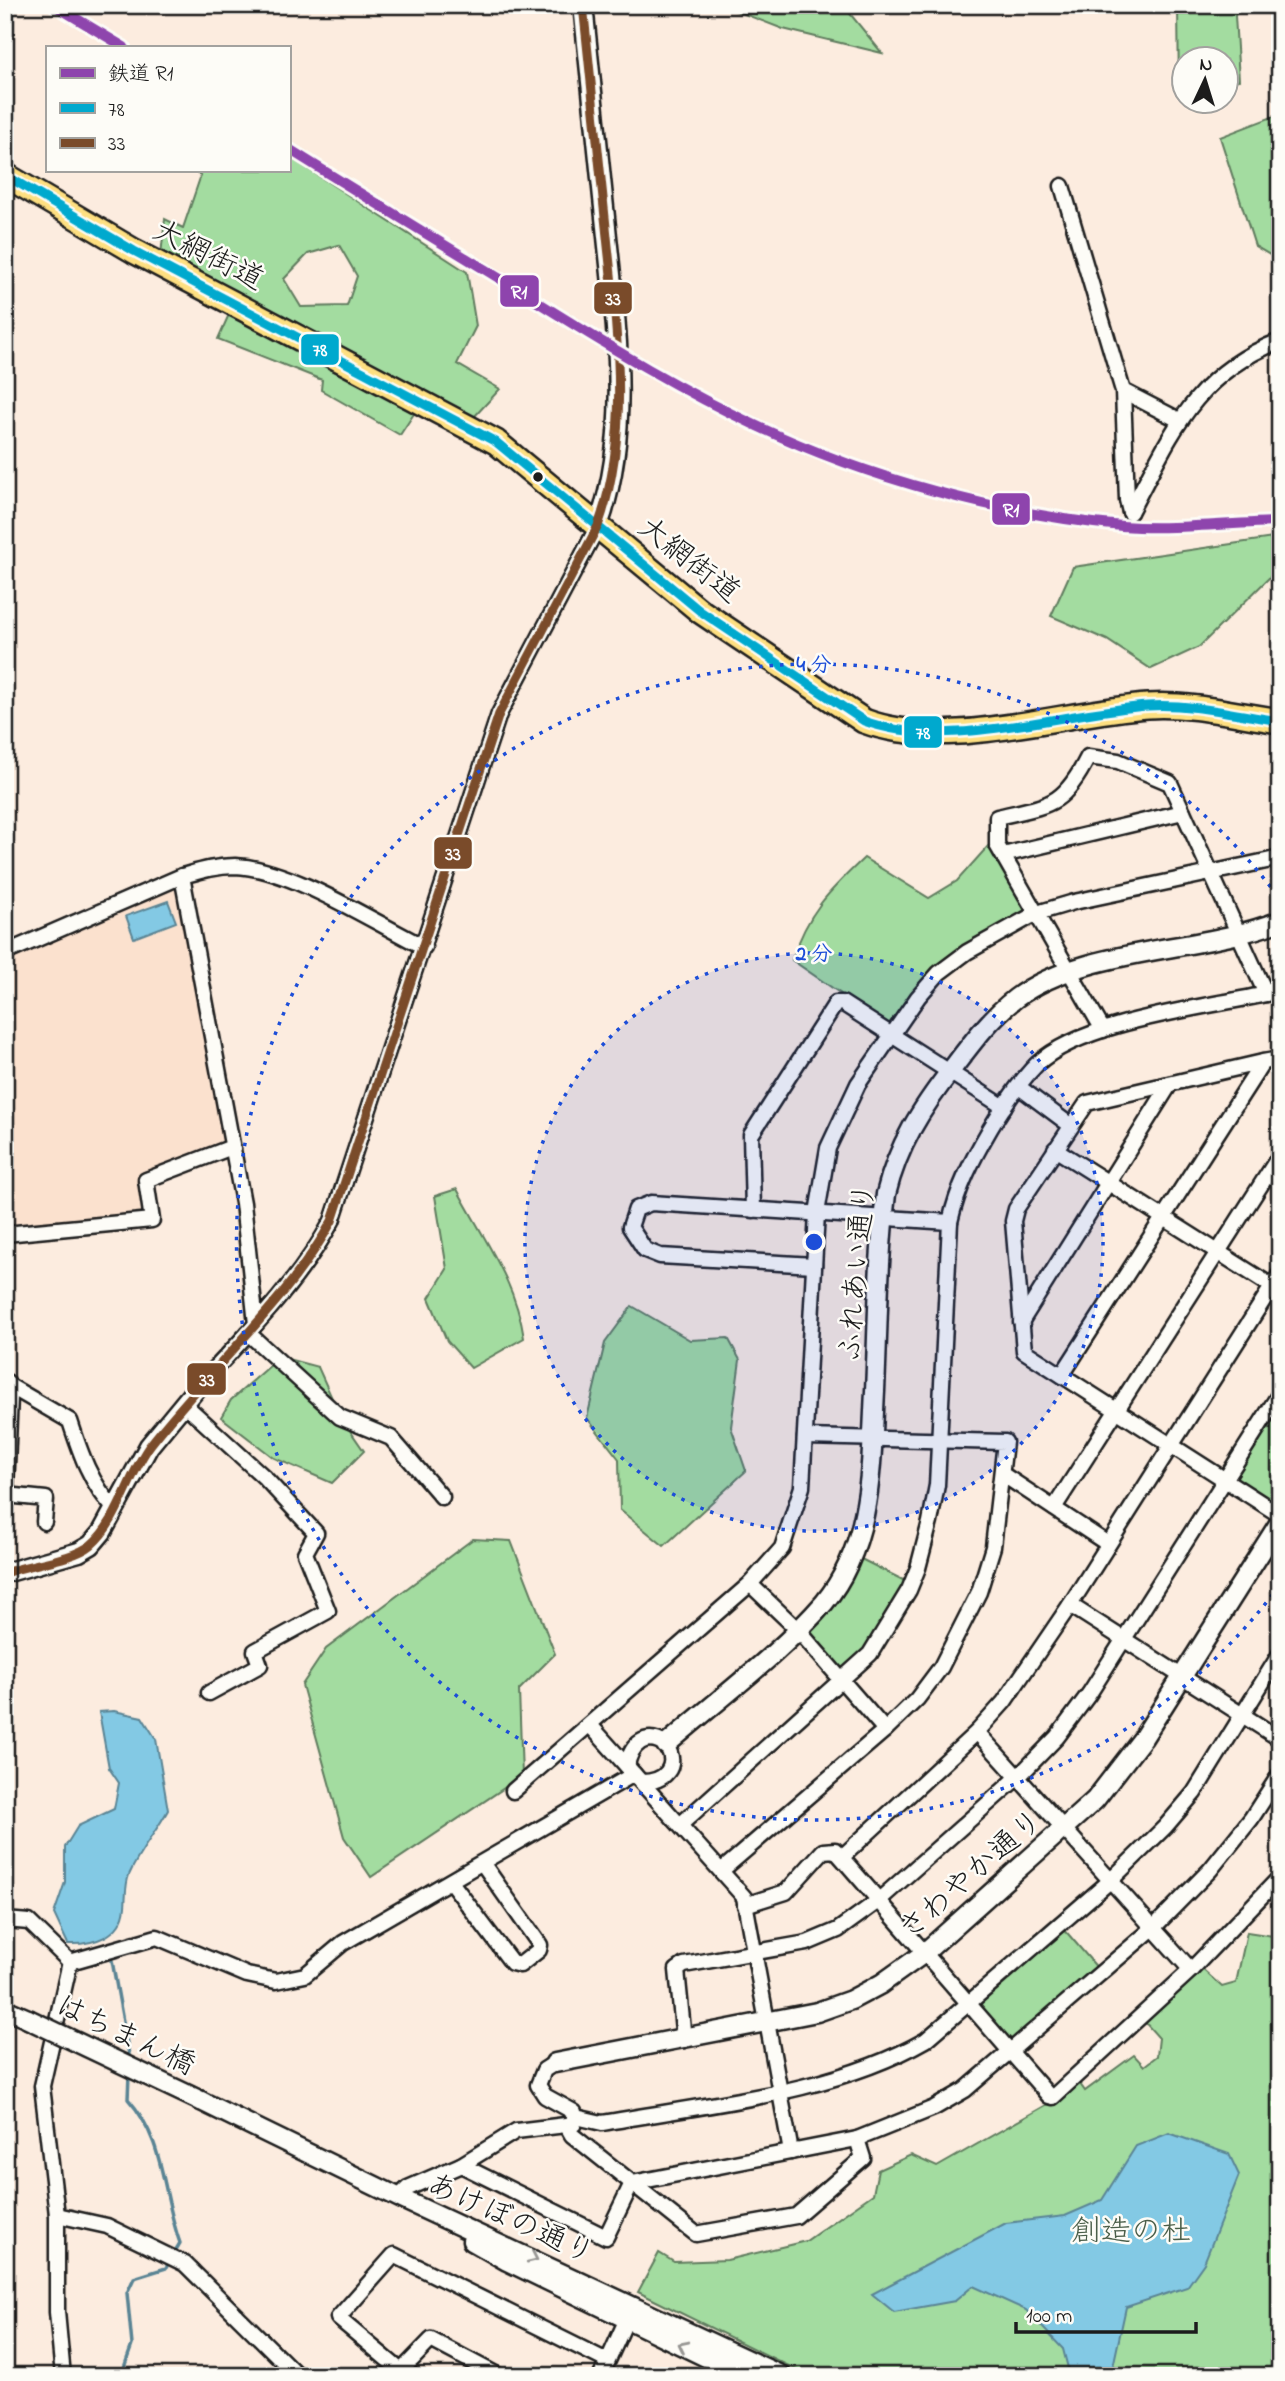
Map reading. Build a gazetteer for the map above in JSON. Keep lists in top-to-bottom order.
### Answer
{
  "streets": {
    "main road": ["大網街道"],
    "street": [
      "ふれあい通り",
      "さわやか通り",
      "はちまん橋",
      "あけぼの通り"
    ]
  },
  "crossings": [
    ["はちまん橋", "あけぼの通り"]
  ],
  "parks": ["創造の杜"],
  "lines": ["rail line R1", "transit line 33", "transit line 78"],
  "legend": ["鉄道 R1", "78", "33"],
  "scale_bar": "100 m",
  "north": "top",
  "rings": ["4 分", "2 分"]
}
